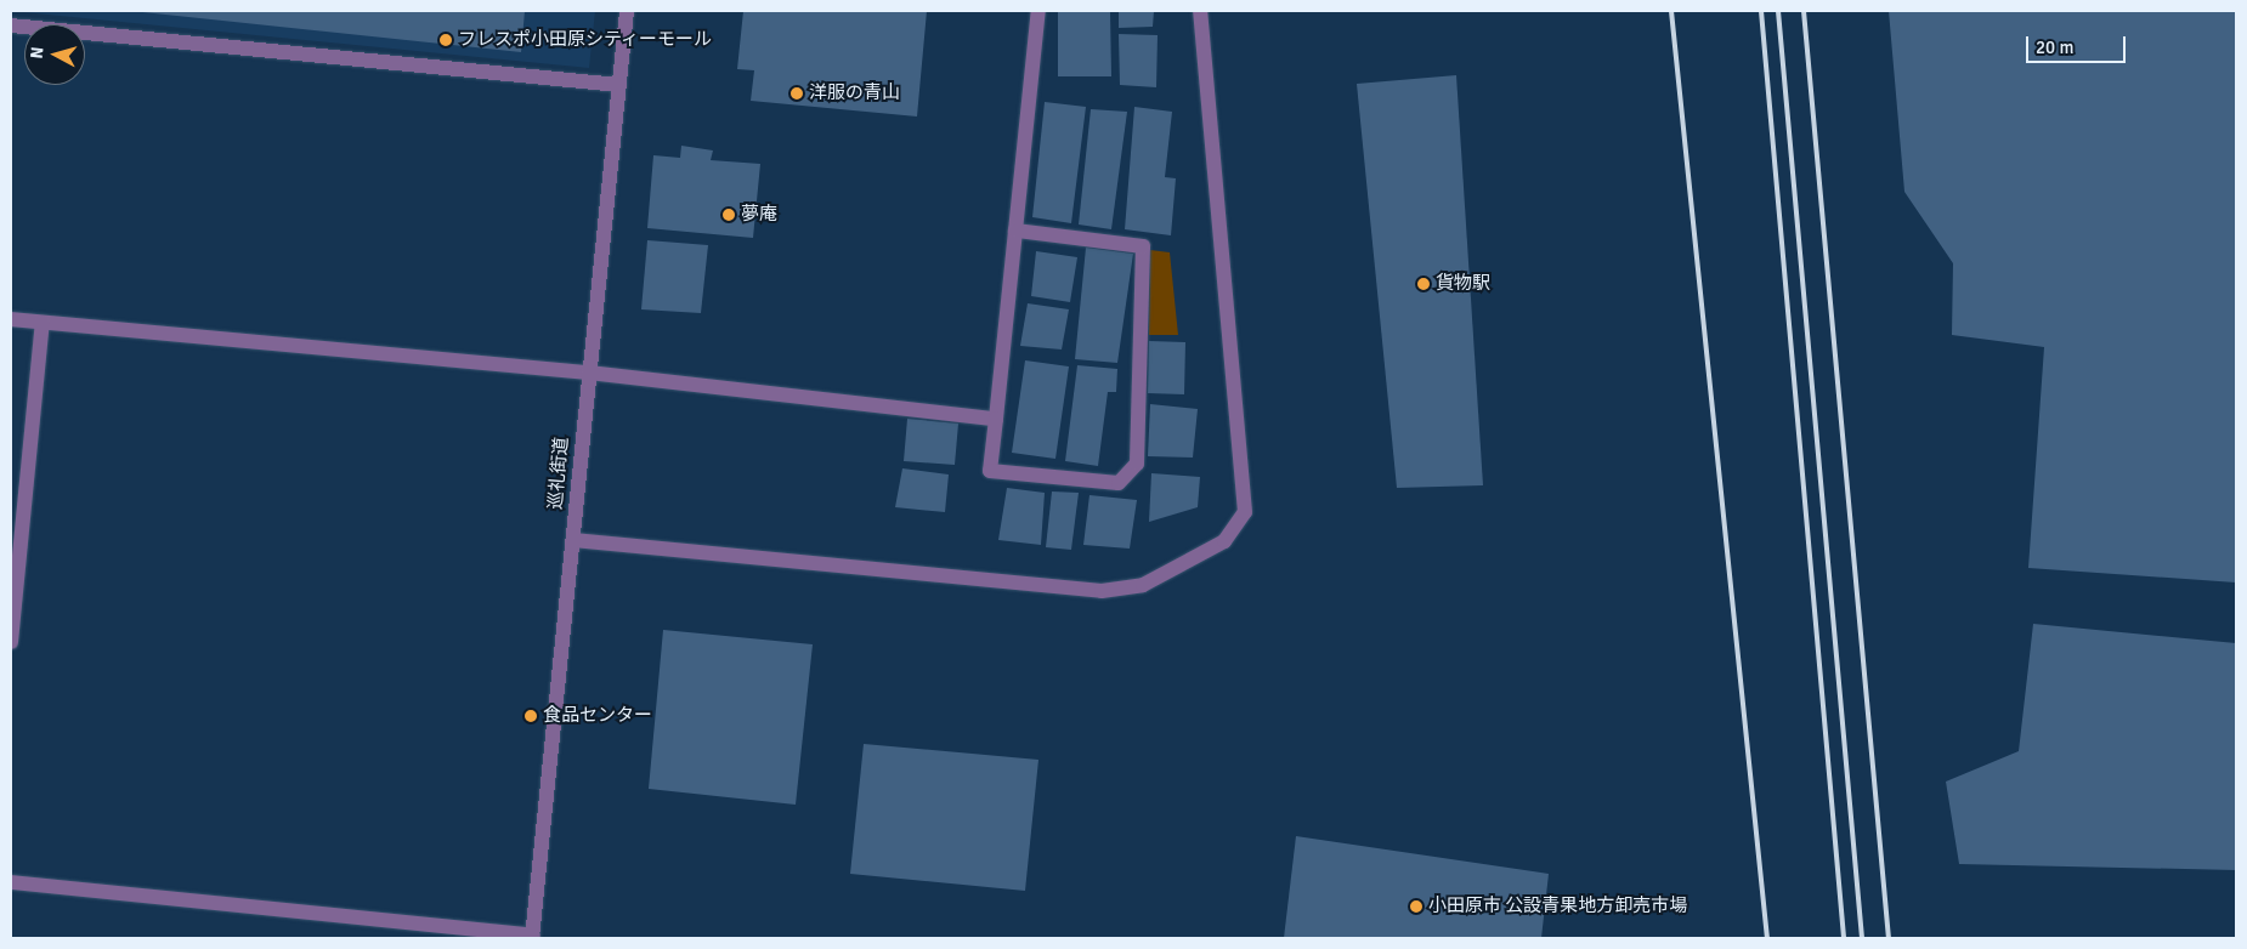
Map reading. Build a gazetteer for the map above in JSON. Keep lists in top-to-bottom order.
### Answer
{
  "streets": {
    "street": ["巡礼街道"]
  },
  "places": [
    "フレスポ小田原シティーモール",
    "洋服の青山",
    "夢庵",
    "貨物駅",
    "食品センター",
    "小田原市 公設青果地方卸売市場"
  ],
  "scale_bar": "20 m",
  "north": "left"
}
